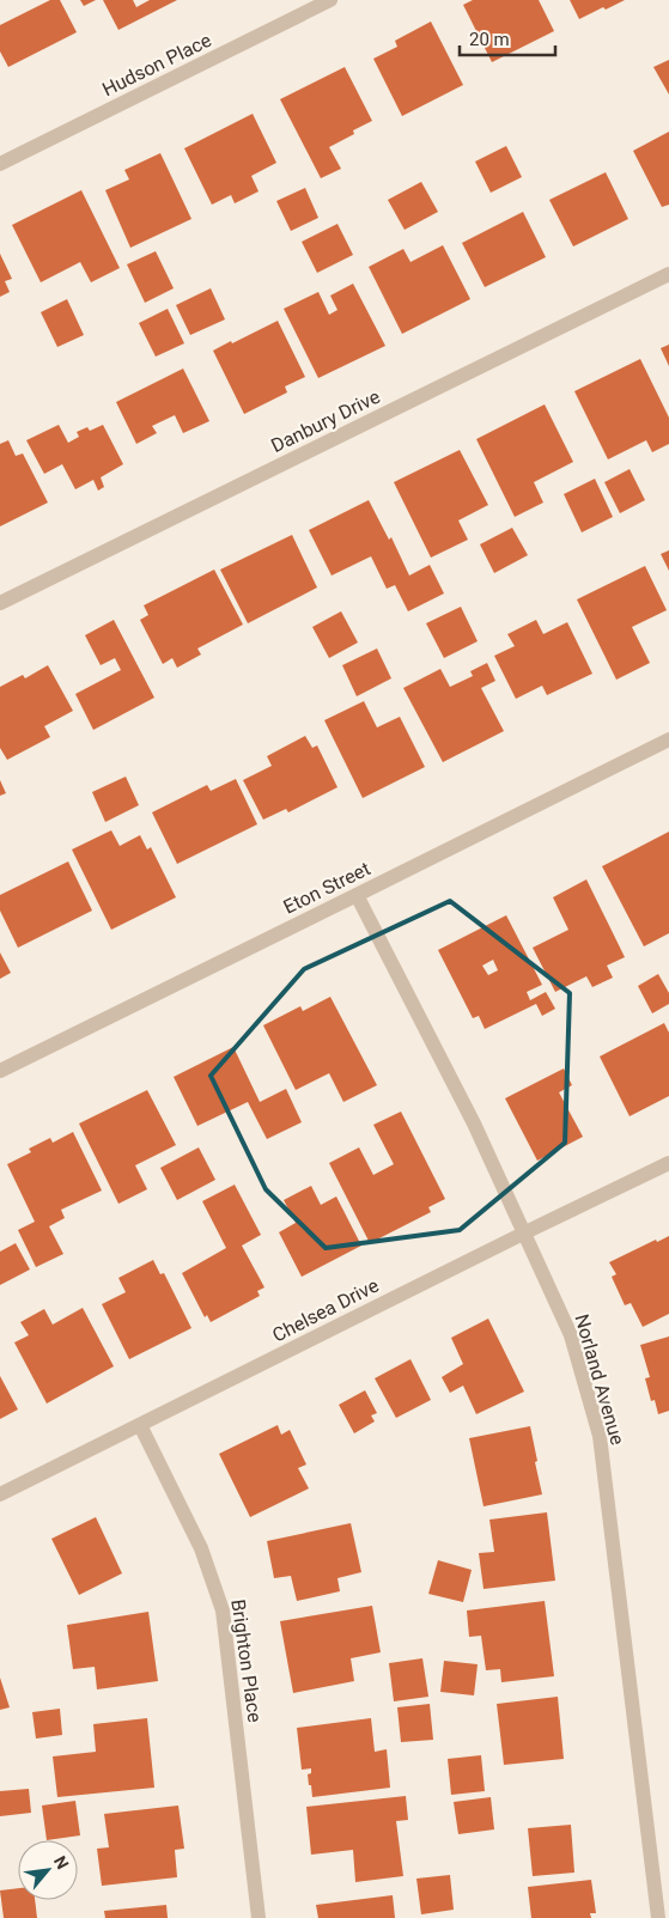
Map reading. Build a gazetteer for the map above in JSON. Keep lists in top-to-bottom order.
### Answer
{
  "streets": {
    "street": [
      "Hudson Place",
      "Danbury Drive",
      "Eton Street",
      "Chelsea Drive",
      "Norland Avenue",
      "Brighton Place"
    ]
  },
  "crossings": [
    ["Eton Street", "Norland Avenue"],
    ["Chelsea Drive", "Norland Avenue"],
    ["Chelsea Drive", "Brighton Place"]
  ],
  "scale_bar": "20 m",
  "north": "top right"
}
